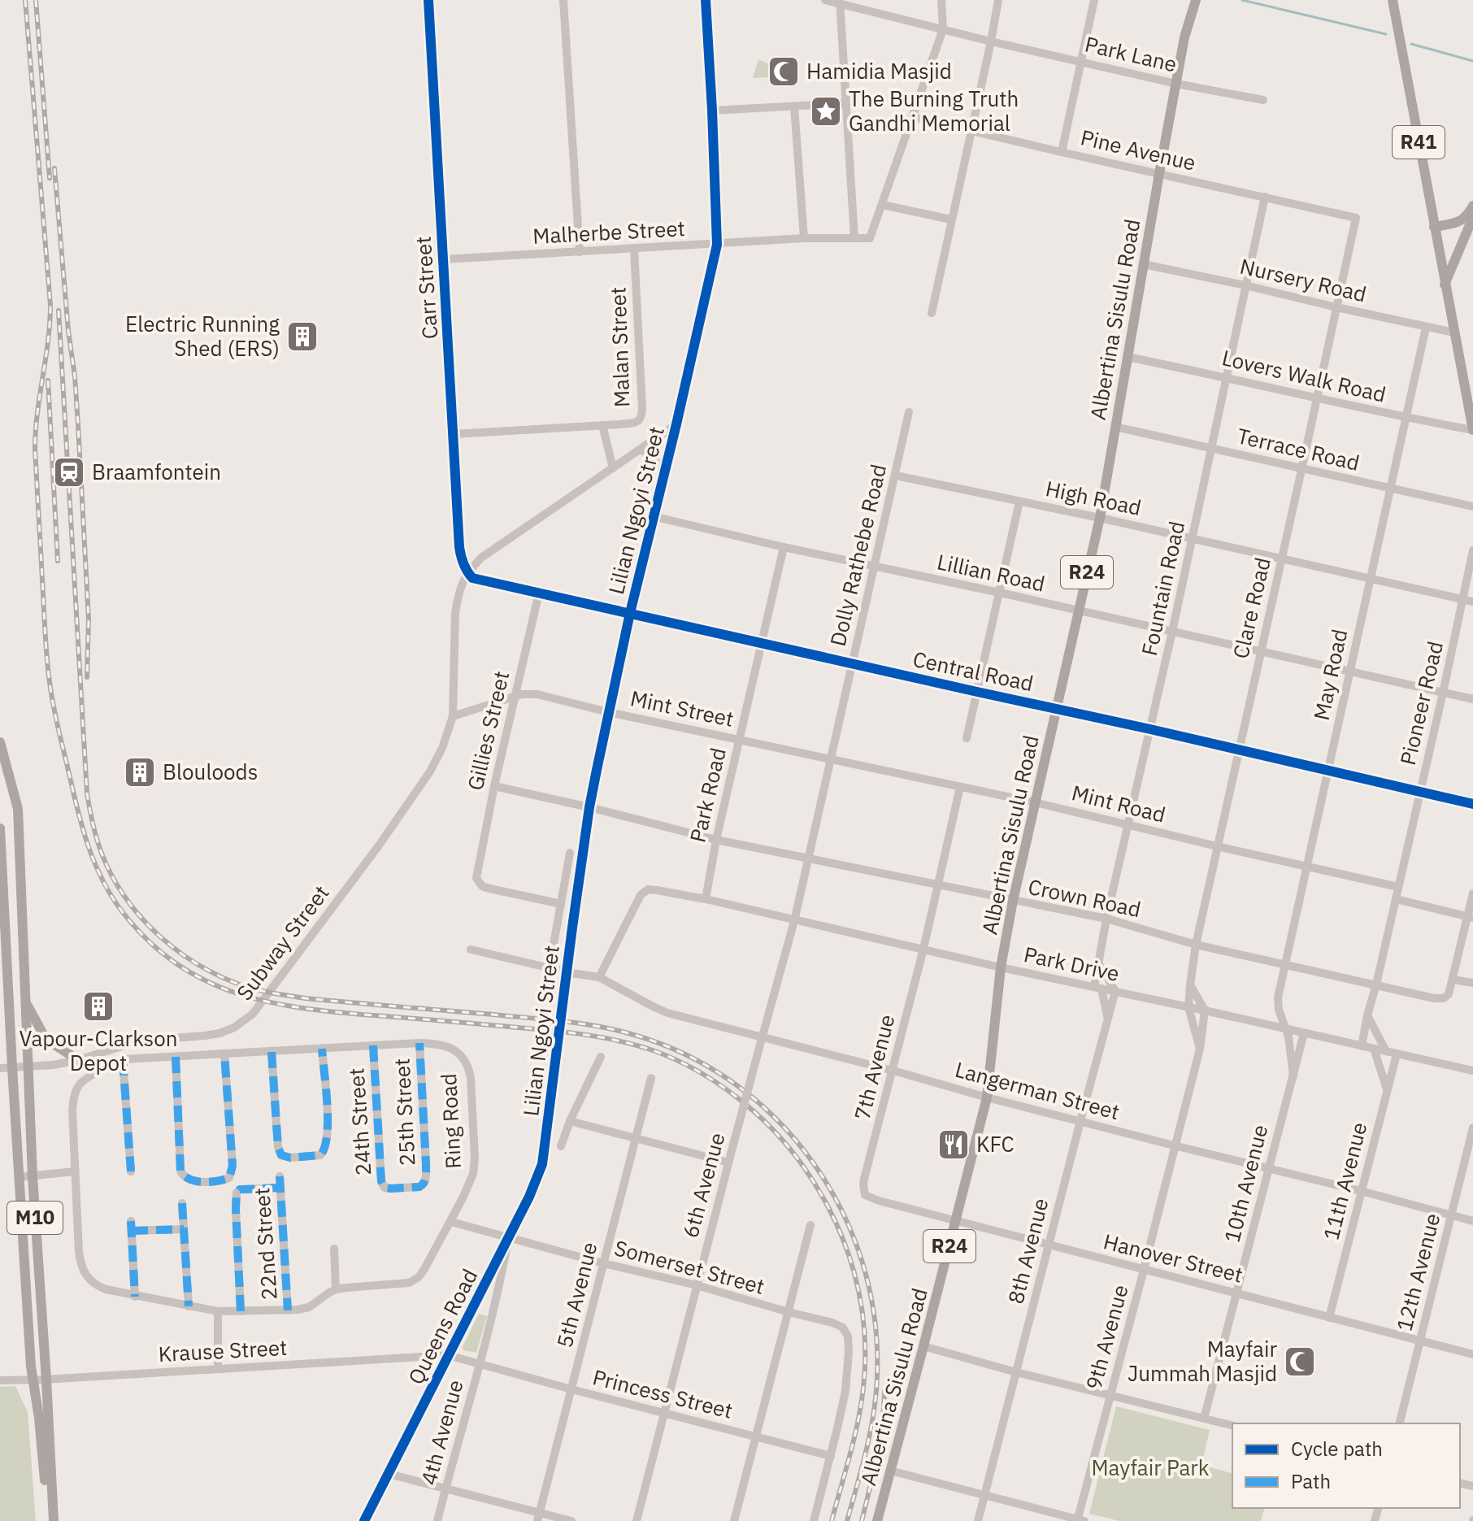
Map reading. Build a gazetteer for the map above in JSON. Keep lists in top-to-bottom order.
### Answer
{
  "streets": {
    "main road": [
      "R41",
      "Albertina Sisulu Road",
      "R24",
      "M10"
    ],
    "street": [
      "Park Lane",
      "Pine Avenue",
      "Malherbe Street",
      "Nursery Road",
      "Carr Street",
      "Malan Street",
      "Lovers Walk Road",
      "Terrace Road",
      "High Road",
      "Lilian Ngoyi Street",
      "Dolly Rathebe Road",
      "Lillian Road",
      "Fountain Road",
      "Clare Road",
      "Central Road",
      "May Road",
      "Pioneer Road",
      "Mint Street",
      "Gillies Street",
      "Park Road",
      "Mint Road",
      "Crown Road",
      "Subway Street",
      "Park Drive",
      "7th Avenue",
      "Langerman Street",
      "25th Street",
      "Ring Road",
      "24th Street",
      "11th Avenue",
      "10th Avenue",
      "6th Avenue",
      "22nd Street",
      "8th Avenue",
      "Hanover Street",
      "Somerset Street",
      "12th Avenue",
      "5th Avenue",
      "Queens Road",
      "9th Avenue",
      "Krause Street",
      "Princess Street",
      "4th Avenue"
    ]
  },
  "crossings": [
    ["Park Lane", "Albertina Sisulu Road"],
    ["R41", "Nursery Road"],
    ["R41", "Lovers Walk Road"],
    ["Pine Avenue", "Albertina Sisulu Road"],
    ["Pine Avenue", "Fountain Road"],
    ["Pine Avenue", "Clare Road"],
    ["Malherbe Street", "Carr Street"],
    ["Malherbe Street", "Malan Street"],
    ["Malherbe Street", "Lilian Ngoyi Street"],
    ["Nursery Road", "Albertina Sisulu Road"],
    ["Nursery Road", "Fountain Road"],
    ["Nursery Road", "Clare Road"],
    ["Nursery Road", "May Road"],
    ["Carr Street", "Malan Street"],
    ["Carr Street", "Central Road"],
    ["Albertina Sisulu Road", "Lovers Walk Road"],
    ["Albertina Sisulu Road", "Terrace Road"],
    ["Albertina Sisulu Road", "High Road"],
    ["Albertina Sisulu Road", "Lillian Road"],
    ["Albertina Sisulu Road", "Central Road"],
    ["Albertina Sisulu Road", "Mint Road"],
    ["Albertina Sisulu Road", "Crown Road"],
    ["Albertina Sisulu Road", "Park Drive"],
    ["Albertina Sisulu Road", "Langerman Street"],
    ["Albertina Sisulu Road", "Hanover Street"],
    ["Lovers Walk Road", "Fountain Road"],
    ["Lovers Walk Road", "Clare Road"],
    ["Lovers Walk Road", "May Road"],
    ["Terrace Road", "Fountain Road"],
    ["Terrace Road", "Clare Road"],
    ["Terrace Road", "May Road"],
    ["High Road", "Dolly Rathebe Road"],
    ["High Road", "Fountain Road"],
    ["High Road", "Clare Road"],
    ["High Road", "May Road"],
    ["High Road", "Pioneer Road"],
    ["Lilian Ngoyi Street", "Lillian Road"],
    ["Lilian Ngoyi Street", "Central Road"],
    ["Lilian Ngoyi Street", "Mint Street"],
    ["Lilian Ngoyi Street", "Crown Road"],
    ["Lilian Ngoyi Street", "Queens Road"],
    ["Dolly Rathebe Road", "Lillian Road"],
    ["Dolly Rathebe Road", "Central Road"],
    ["Dolly Rathebe Road", "Mint Street"],
    ["Dolly Rathebe Road", "Mint Road"],
    ["Dolly Rathebe Road", "Crown Road"],
    ["Dolly Rathebe Road", "6th Avenue"],
    ["Lillian Road", "Fountain Road"],
    ["Lillian Road", "Clare Road"],
    ["Lillian Road", "May Road"],
    ["Lillian Road", "Pioneer Road"],
    ["Lillian Road", "Park Road"],
    ["Fountain Road", "Central Road"],
    ["Fountain Road", "Mint Road"],
    ["Fountain Road", "Crown Road"],
    ["Fountain Road", "Park Drive"],
    ["Clare Road", "Central Road"],
    ["Clare Road", "Mint Road"],
    ["Clare Road", "Crown Road"],
    ["Clare Road", "Park Drive"],
    ["Clare Road", "9th Avenue"],
    ["Central Road", "May Road"],
    ["Central Road", "Pioneer Road"],
    ["Central Road", "Gillies Street"],
    ["Central Road", "Park Road"],
    ["May Road", "Mint Road"],
    ["May Road", "Crown Road"],
    ["May Road", "Park Drive"],
    ["May Road", "10th Avenue"],
    ["Pioneer Road", "Mint Road"],
    ["Pioneer Road", "Crown Road"],
    ["Pioneer Road", "Park Drive"],
    ["Mint Street", "Gillies Street"],
    ["Mint Street", "Park Road"],
    ["Mint Street", "Mint Road"],
    ["Mint Street", "Subway Street"],
    ["Gillies Street", "Crown Road"],
    ["Park Road", "Crown Road"],
    ["Park Road", "Park Drive"],
    ["Mint Road", "7th Avenue"],
    ["Crown Road", "7th Avenue"],
    ["Crown Road", "6th Avenue"],
    ["Subway Street", "M10"],
    ["Park Drive", "7th Avenue"],
    ["Park Drive", "Langerman Street"],
    ["Park Drive", "11th Avenue"],
    ["Park Drive", "10th Avenue"],
    ["Park Drive", "6th Avenue"],
    ["Park Drive", "8th Avenue"],
    ["Park Drive", "9th Avenue"],
    ["7th Avenue", "Langerman Street"],
    ["7th Avenue", "Hanover Street"],
    ["Langerman Street", "11th Avenue"],
    ["Langerman Street", "10th Avenue"],
    ["Langerman Street", "6th Avenue"],
    ["Langerman Street", "8th Avenue"],
    ["Langerman Street", "12th Avenue"],
    ["Langerman Street", "9th Avenue"],
    ["25th Street", "Ring Road"],
    ["25th Street", "24th Street"],
    ["Ring Road", "24th Street"],
    ["Ring Road", "22nd Street"],
    ["Ring Road", "Somerset Street"],
    ["11th Avenue", "Hanover Street"],
    ["10th Avenue", "Hanover Street"],
    ["6th Avenue", "Somerset Street"],
    ["6th Avenue", "Princess Street"],
    ["M10", "Krause Street"],
    ["8th Avenue", "Hanover Street"],
    ["Hanover Street", "12th Avenue"],
    ["Hanover Street", "9th Avenue"],
    ["Somerset Street", "5th Avenue"],
    ["Somerset Street", "Queens Road"],
    ["Somerset Street", "Princess Street"],
    ["Somerset Street", "4th Avenue"],
    ["5th Avenue", "Princess Street"],
    ["Queens Road", "Krause Street"],
    ["Queens Road", "Princess Street"],
    ["Queens Road", "4th Avenue"],
    ["Krause Street", "Princess Street"],
    ["Princess Street", "4th Avenue"]
  ],
  "parks": ["Mayfair Park"],
  "places": {
    "mosque": ["Hamidia Masjid", "Mayfair Jummah Masjid"],
    "place": ["The Burning Truth Gandhi Memorial"],
    "building": ["Electric Running Shed (ERS)", "Blouloods", "Vapour-Clarkson Depot"],
    "station": ["Braamfontein"],
    "restaurant": ["KFC"]
  },
  "legend": ["Cycle path", "Path"]
}
